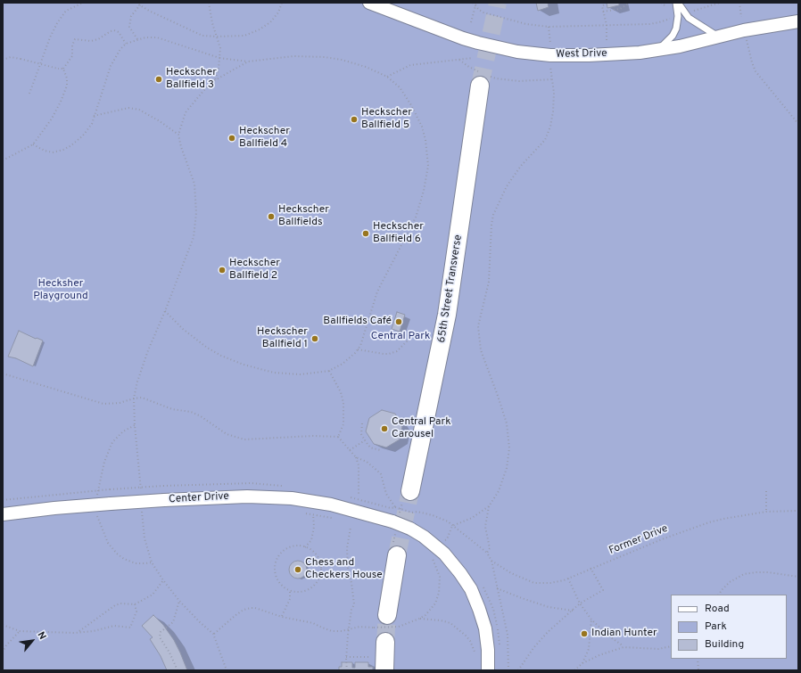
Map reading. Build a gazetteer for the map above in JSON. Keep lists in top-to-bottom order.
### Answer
{
  "streets": {
    "main road": ["65th Street Transverse"],
    "street": ["West Drive", "Center Drive"],
    "path": ["Former Drive"]
  },
  "parks": ["Hecksher Playground", "Central Park"],
  "places": [
    "Heckscher Ballfield 3",
    "Heckscher Ballfield 5",
    "Heckscher Ballfield 4",
    "Heckscher Ballfields",
    "Heckscher Ballfield 6",
    "Heckscher Ballfield 2",
    "Ballfields Café",
    "Heckscher Ballfield 1",
    "Central Park Carousel",
    "Chess and Checkers House",
    "Indian Hunter"
  ],
  "legend": ["Road", "Park", "Building"],
  "north": "top right"
}
